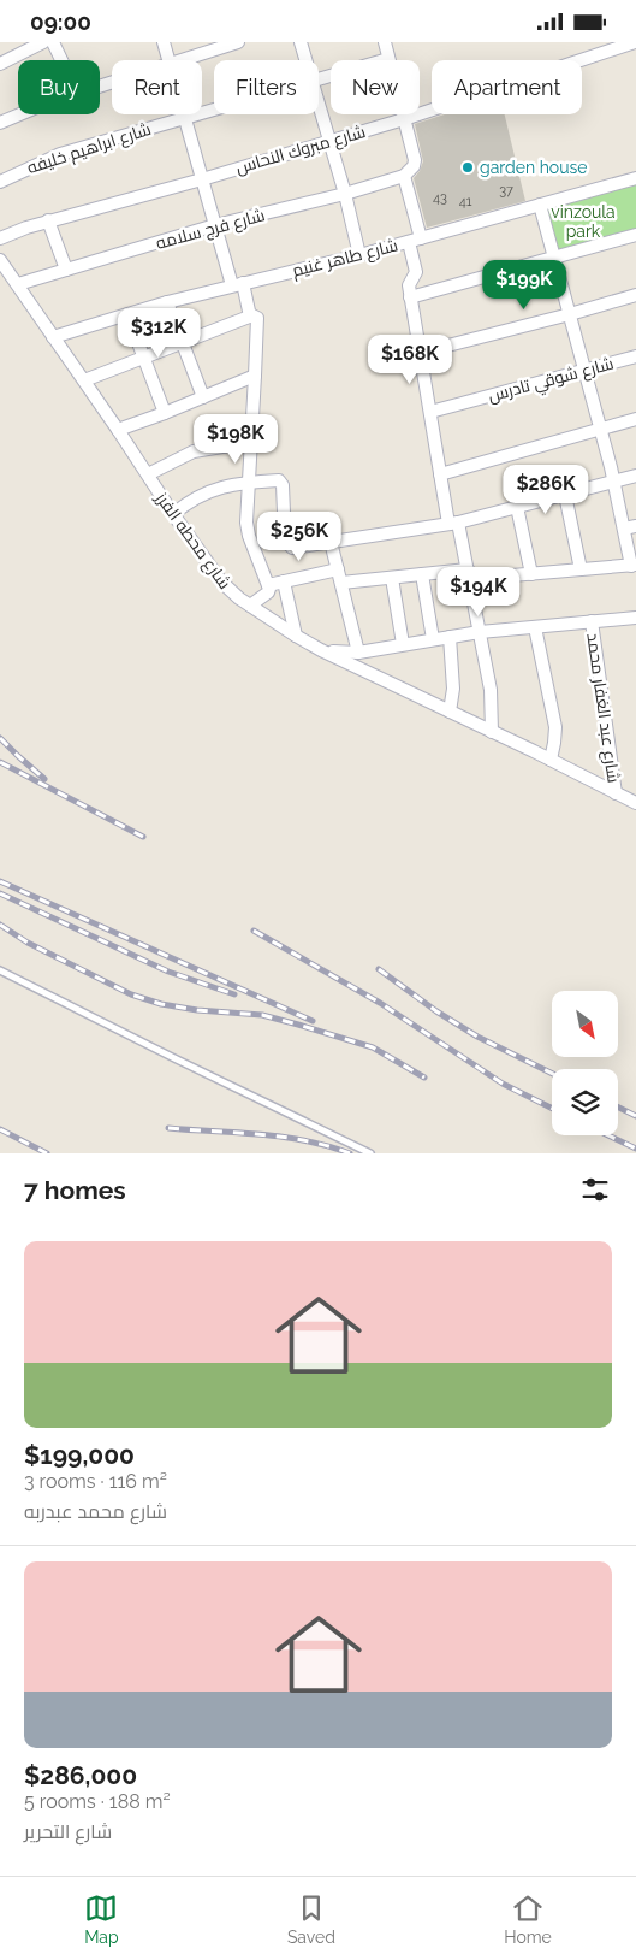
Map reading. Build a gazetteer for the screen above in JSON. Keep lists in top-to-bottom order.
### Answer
{
  "streets": {
    "street": [
      "شارع ابراهيم خليفه",
      "شارع مبروك النحاس",
      "شارع فرج سلامه",
      "شارع طاهر غنيم",
      "شارع شوقي تادرس",
      "شارع محطه الفرز",
      "شارع عبد الغفار محمد"
    ]
  },
  "crossings": [
    ["شارع فرج سلامه", "شارع محطه الفرز"],
    ["شارع طاهر غنيم", "شارع محطه الفرز"],
    ["شارع محطه الفرز", "شارع عبد الغفار محمد"]
  ],
  "parks": ["vinzoula park"],
  "places": ["garden house"],
  "house_numbers": ["37", "43", "41"],
  "north": "bottom right",
  "page": {
    "status": "09:00",
    "chip": [
      "Buy",
      "Rent",
      "Filters",
      "New",
      "Apartment"
    ],
    "price": [
      "$199K",
      "$312K",
      "$168K",
      "$198K",
      "$286K",
      "$256K",
      "$194K"
    ],
    "heading": "7 homes",
    "list": [
      {
        "name": "$199,000",
        "note": "3 rooms · 116 m² · شارع محمد عبدربه"
      },
      {
        "name": "$286,000",
        "note": "5 rooms · 188 m² · شارع التحرير"
      }
    ],
    "tabs": ["Map", "Saved", "Home"]
  }
}
